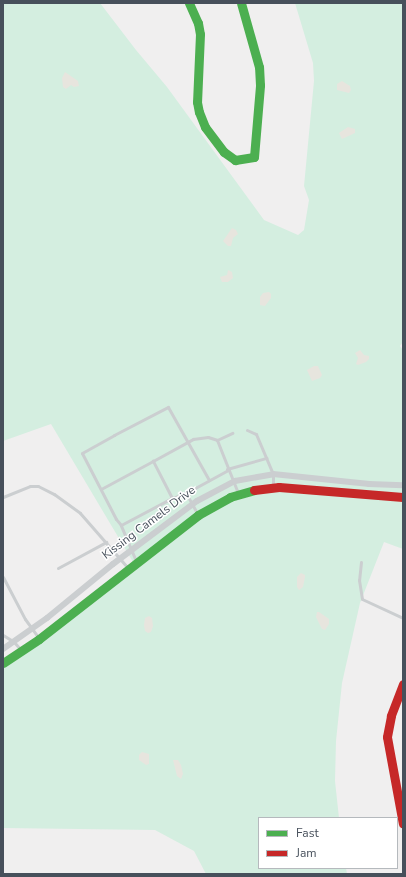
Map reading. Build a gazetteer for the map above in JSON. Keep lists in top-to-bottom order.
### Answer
{
  "streets": {
    "street": ["Kissing Camels Drive"]
  },
  "legend": ["Fast", "Jam"]
}
